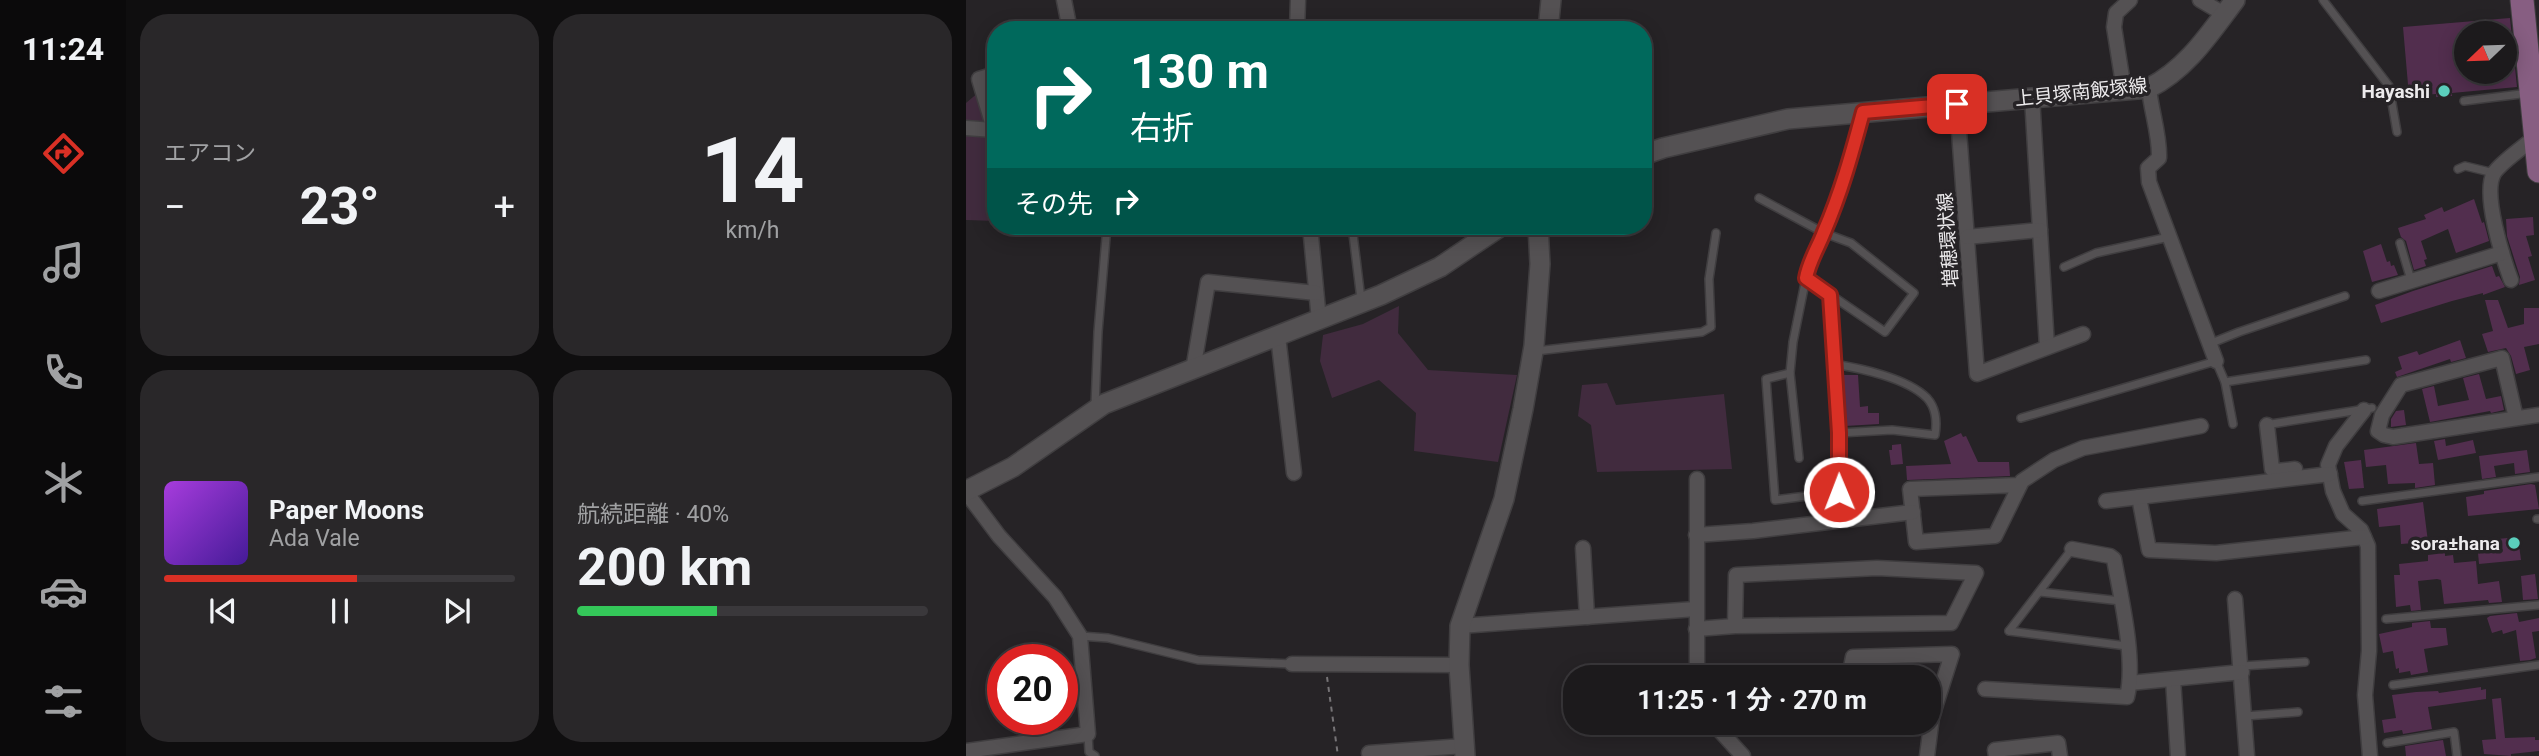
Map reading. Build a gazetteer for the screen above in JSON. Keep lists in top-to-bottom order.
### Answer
{
  "streets": {
    "street": ["上貝塚南飯塚線", "増穂環状線"]
  },
  "crossings": [
    ["上貝塚南飯塚線", "増穂環状線"]
  ],
  "places": ["Hayashi", "sora±hana"],
  "north": "bottom left",
  "page": {
    "tabs": "11:24",
    "tile": [
      "エアコン",
      ["14", "km/h"],
      ["航続距離 · 40%", "200 km"]
    ],
    "turn": ["130 m", "右折"],
    "then": "その先",
    "heat": ["−", "23°", "+"],
    "song": ["Paper Moons", "Ada Vale"],
    "limit": "20",
    "trip": "11:25 · 1 分 · 270 m"
  }
}
